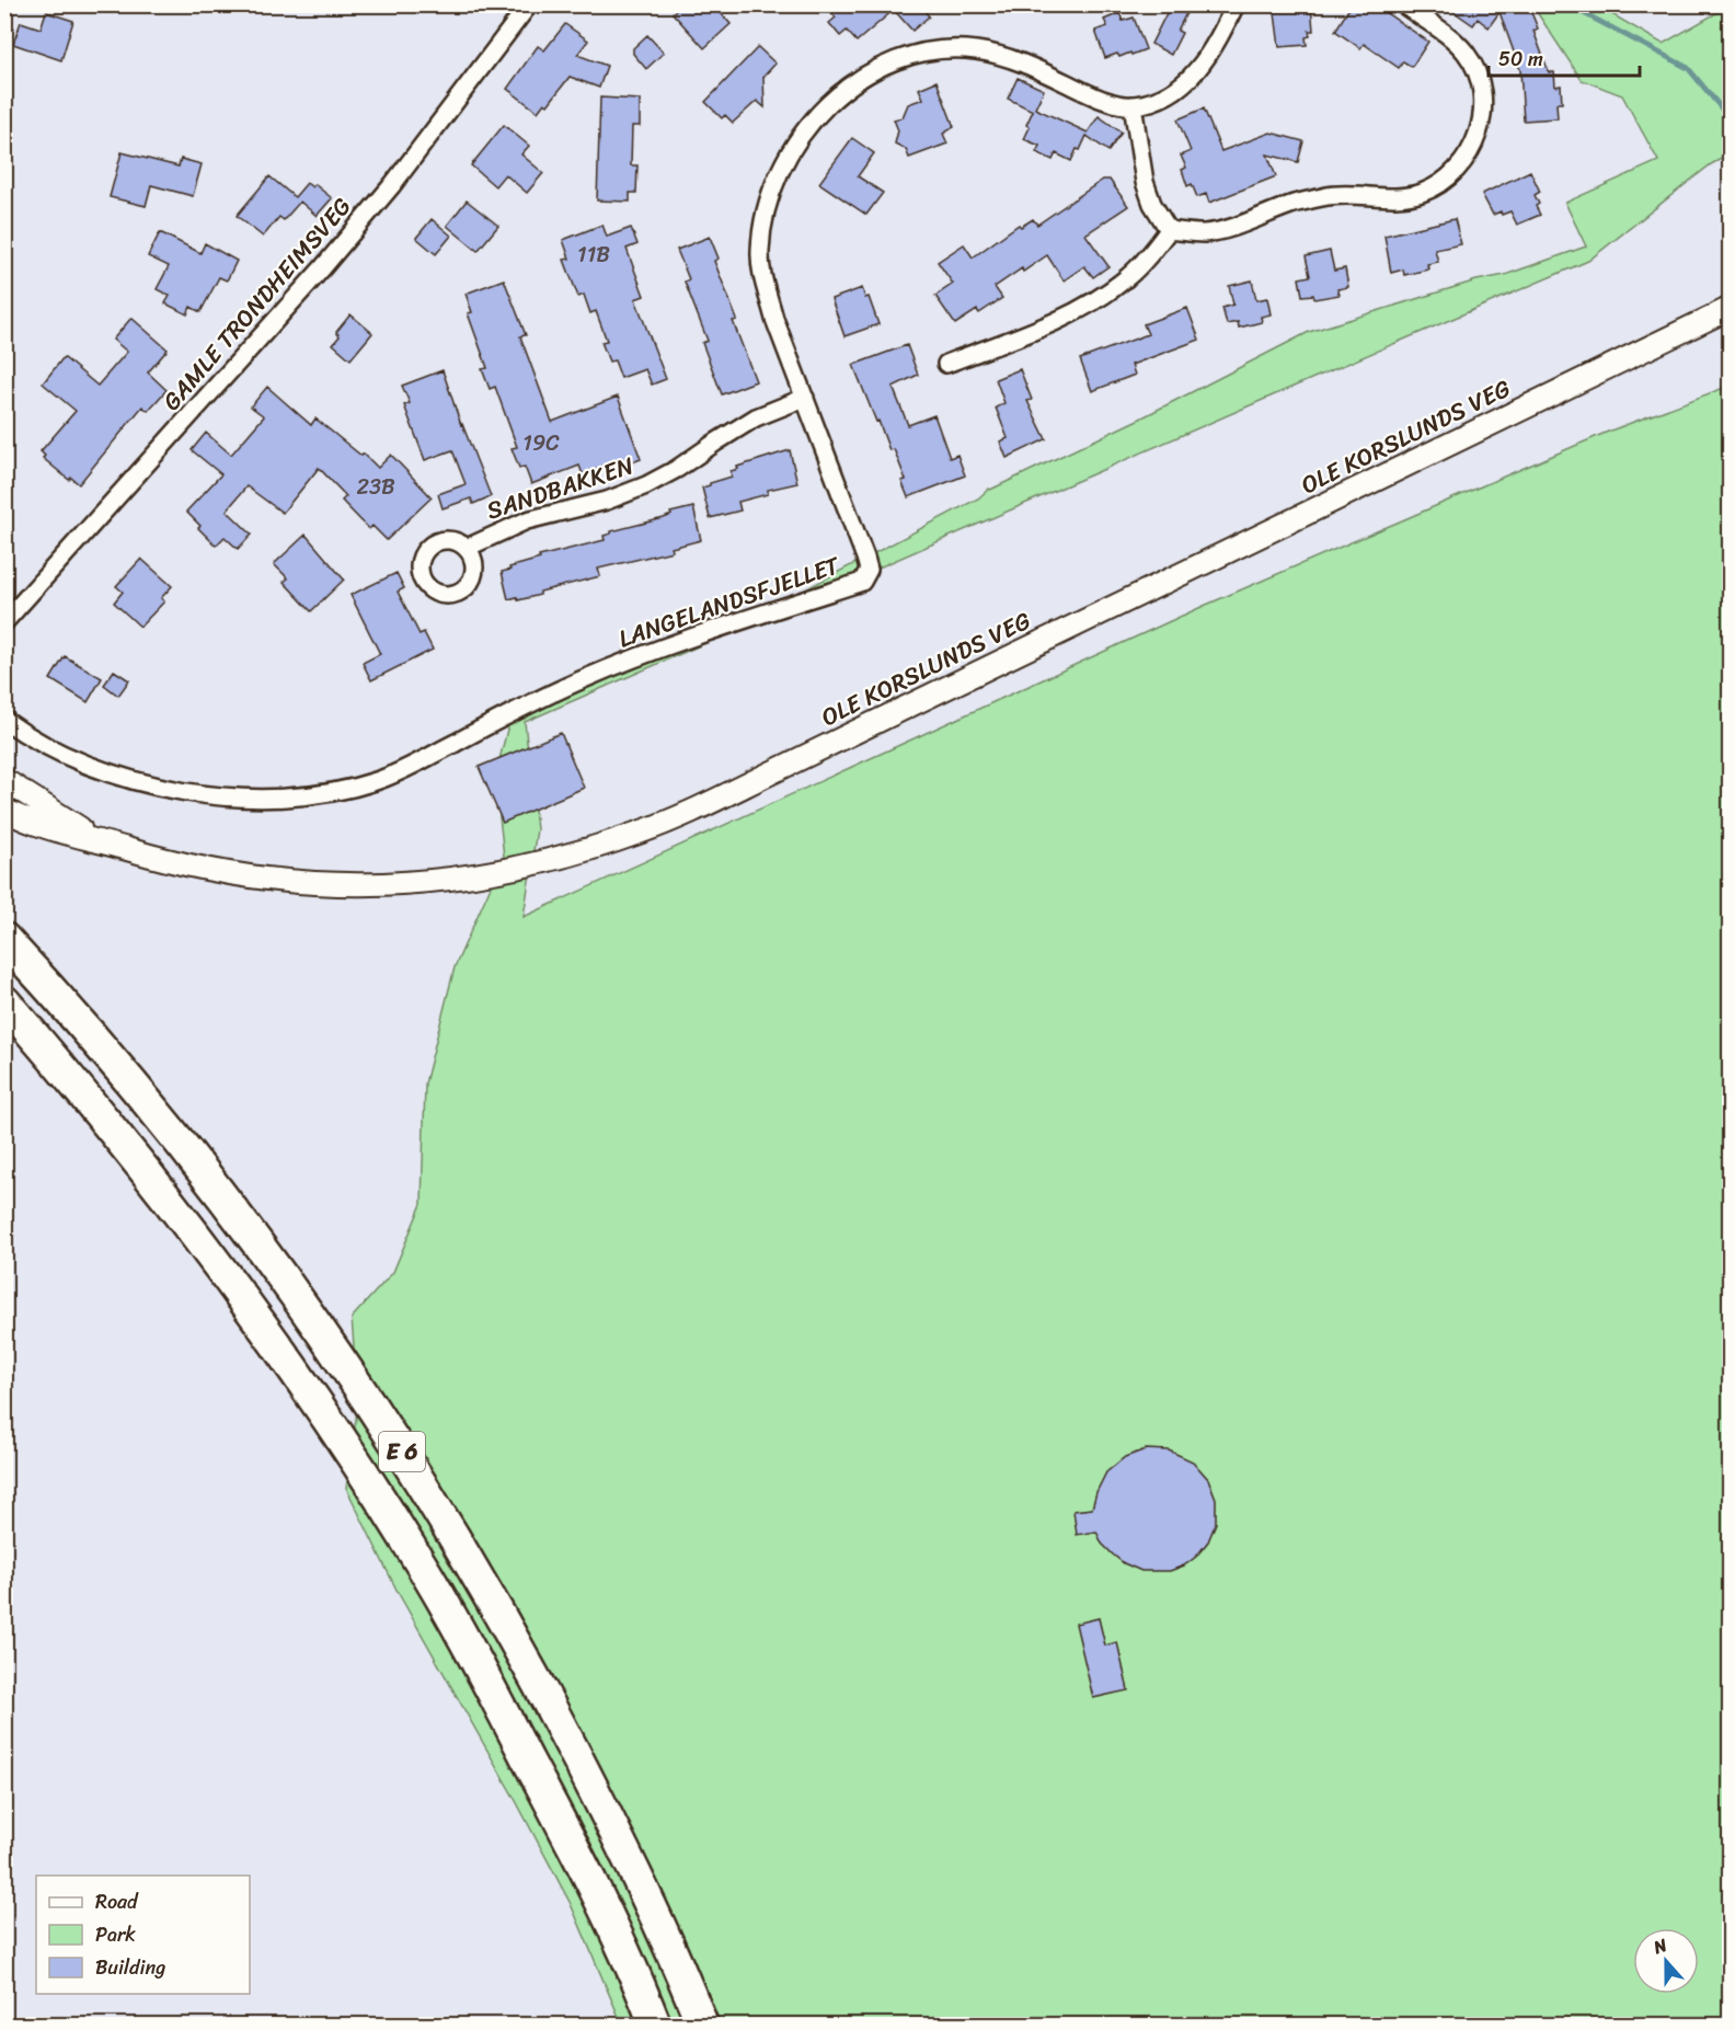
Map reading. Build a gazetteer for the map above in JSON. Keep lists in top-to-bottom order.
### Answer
{
  "streets": {
    "highway": ["E 6"],
    "street": [
      "GAMLE TRONDHEIMSVEG",
      "OLE KORSLUNDS VEG",
      "SANDBAKKEN",
      "LANGELANDSFJELLET"
    ]
  },
  "crossings": [
    ["SANDBAKKEN", "LANGELANDSFJELLET"]
  ],
  "house_numbers": ["11B", "19C", "23B"],
  "legend": ["Road", "Park", "Building"],
  "scale_bar": "50 m",
  "north": "top"
}
